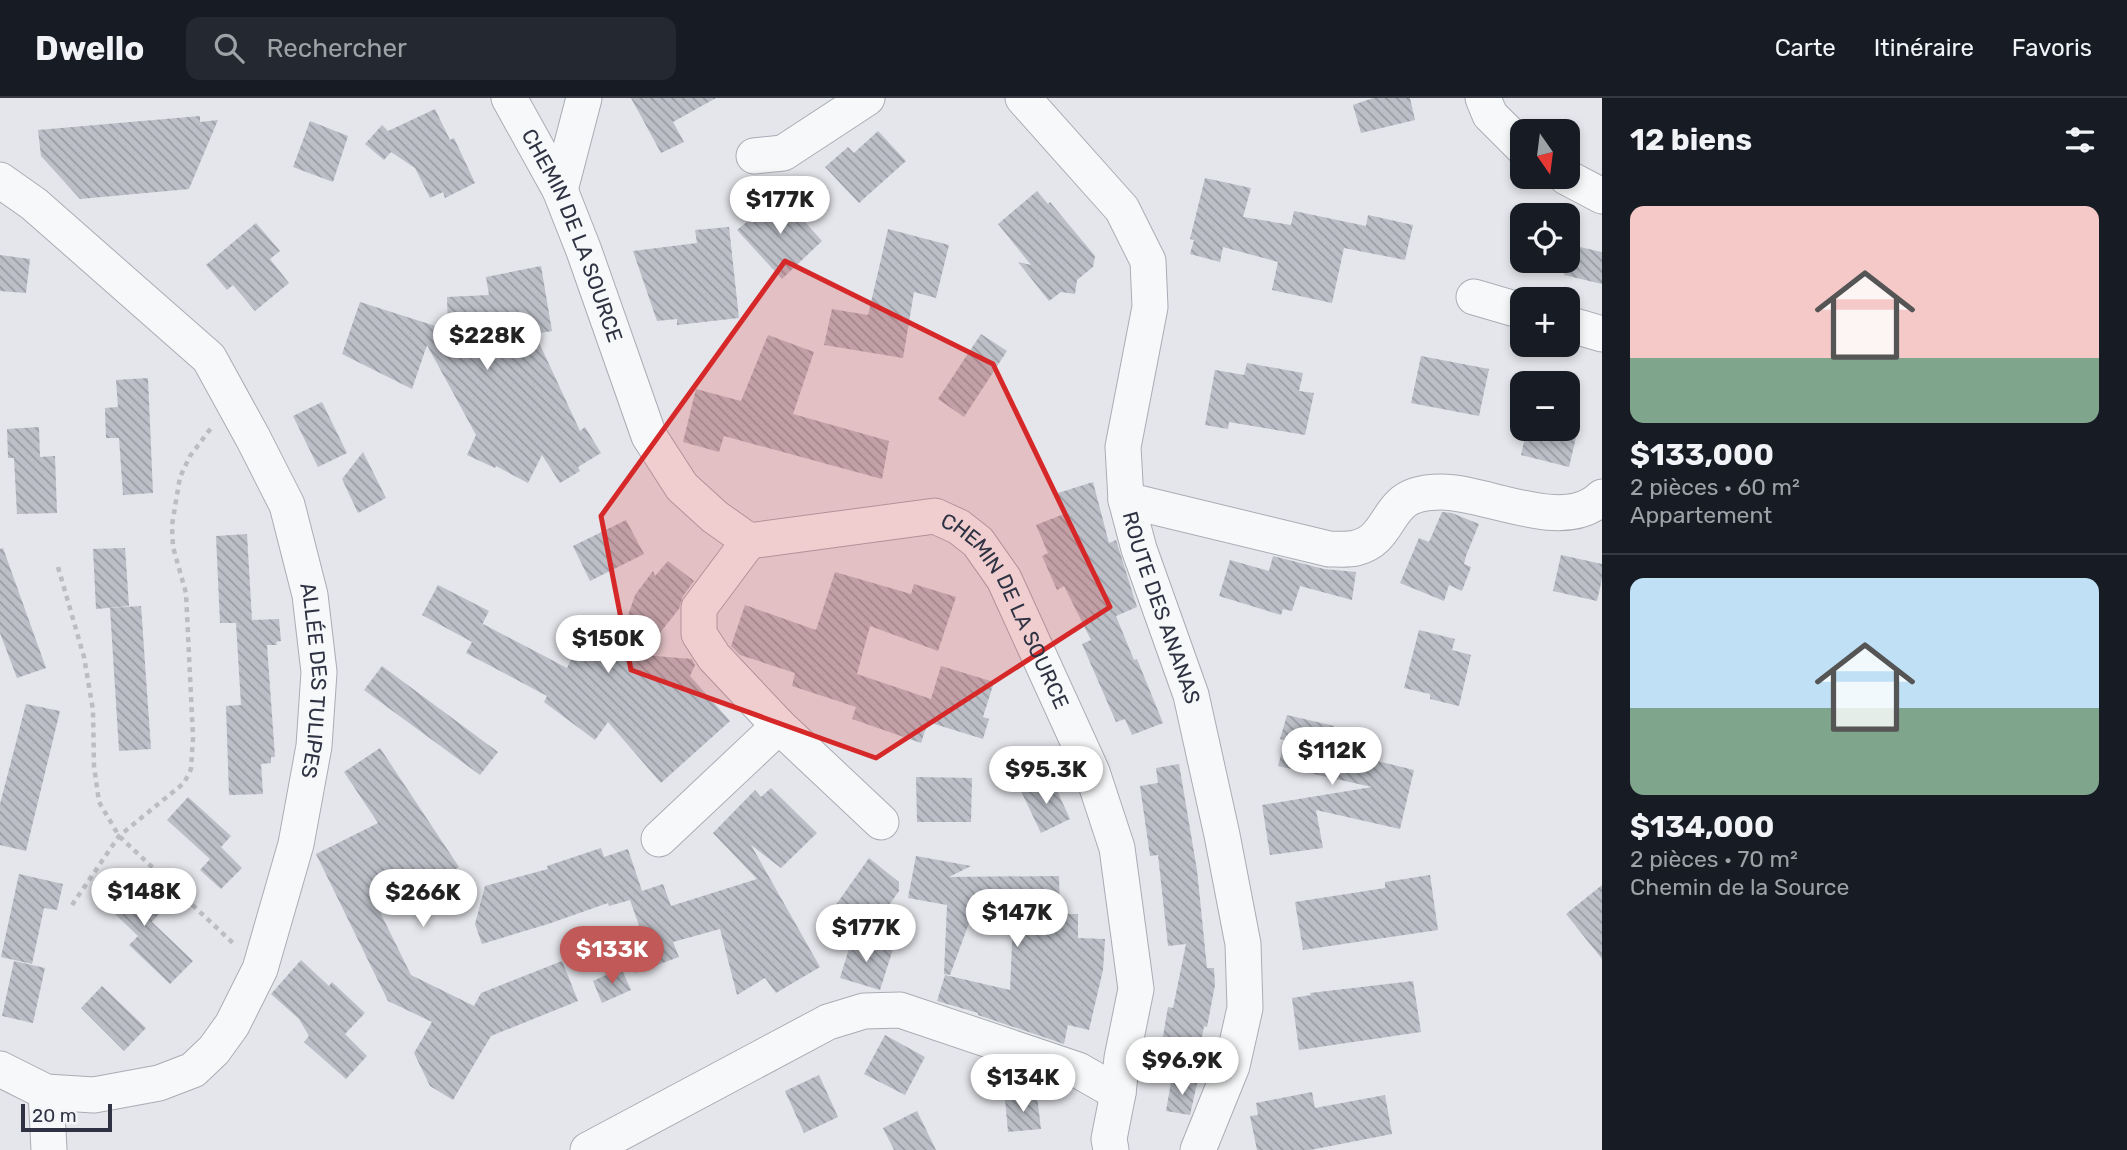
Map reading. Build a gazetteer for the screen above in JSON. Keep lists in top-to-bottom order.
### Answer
{
  "streets": {
    "street": ["CHEMIN DE LA SOURCE", "ROUTE DES ANANAS", "ALLÉE DES TULIPES"]
  },
  "scale_bar": "20 m",
  "north": "bottom",
  "page": {
    "header": "Dwello",
    "search": "Rechercher",
    "nav": ["Carte", "Itinéraire", "Favoris"],
    "heading": "12 biens",
    "map_buttons": ["+", "−"],
    "price": [
      "$177K",
      "$228K",
      "$150K",
      "$112K",
      "$95.3K",
      "$148K",
      "$266K",
      "$147K",
      "$177K",
      "$133K",
      "$96.9K",
      "$134K"
    ],
    "list": [
      {
        "name": "$133,000",
        "note": "2 pièces · 60 m² · Appartement"
      },
      {
        "name": "$134,000",
        "note": "2 pièces · 70 m² · Chemin de la Source"
      }
    ],
    "scale": "20 m"
  }
}
